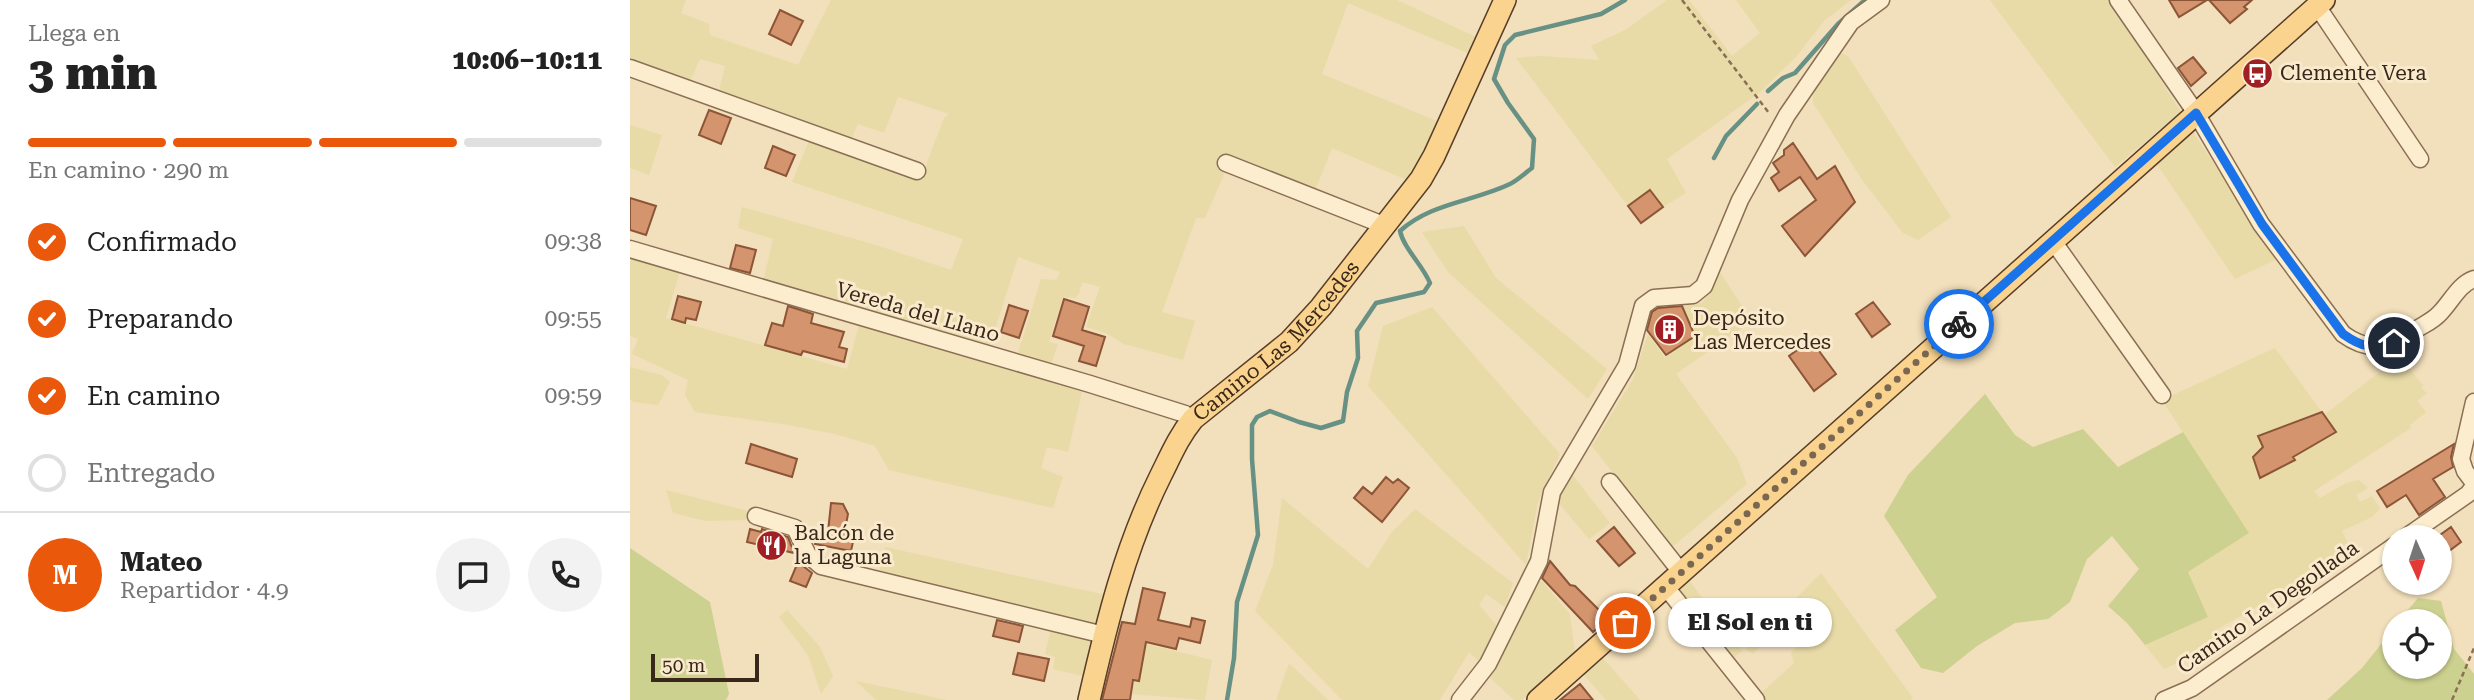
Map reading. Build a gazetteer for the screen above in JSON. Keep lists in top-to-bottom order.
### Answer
{
  "streets": {
    "main road": ["Camino Las Mercedes"],
    "street": ["Vereda del Llano", "Camino La Degollada"]
  },
  "crossings": [
    ["Vereda del Llano", "Camino Las Mercedes"]
  ],
  "places": {
    "bus stop": ["Clemente Vera"],
    "building": ["Depósito Las Mercedes"],
    "restaurant": ["Balcón de la Laguna"],
    "other": ["El Sol en ti"]
  },
  "scale_bar": "50 m",
  "north": "bottom",
  "page": {
    "heading": ["3 min", "Llega en", "10:06–10:11"],
    "panel": ["Mateo", "Repartidor · 4.9"],
    "bar": "En camino · 290 m",
    "list": [
      ["Confirmado", "09:38"],
      ["Preparando", "09:55"],
      ["En camino", "09:59"],
      "Entregado"
    ],
    "round": "M",
    "bubble": "El Sol en ti",
    "scale": "50 m"
  }
}
